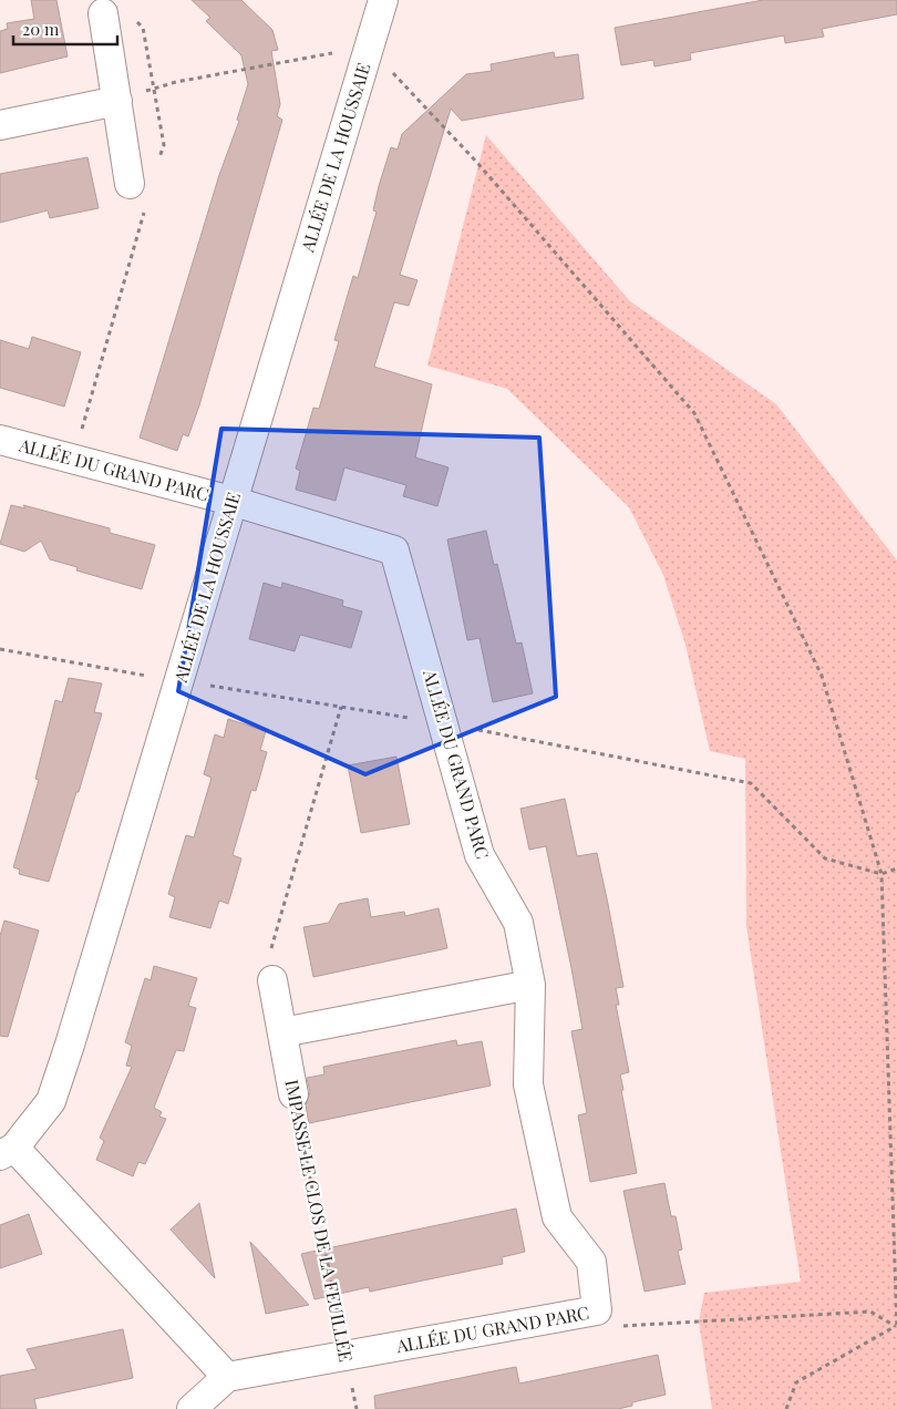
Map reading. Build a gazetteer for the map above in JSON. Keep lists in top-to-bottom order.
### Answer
{
  "streets": {
    "street": ["ALLÉE DE LA HOUSSAIE", "ALLÉE DU GRAND PARC", "IMPASSE LE CLOS DE LA FEUILLÉE"]
  },
  "crossings": [
    ["ALLÉE DE LA HOUSSAIE", "ALLÉE DU GRAND PARC"],
    ["ALLÉE DU GRAND PARC", "IMPASSE LE CLOS DE LA FEUILLÉE"]
  ],
  "scale_bar": "20 m"
}
